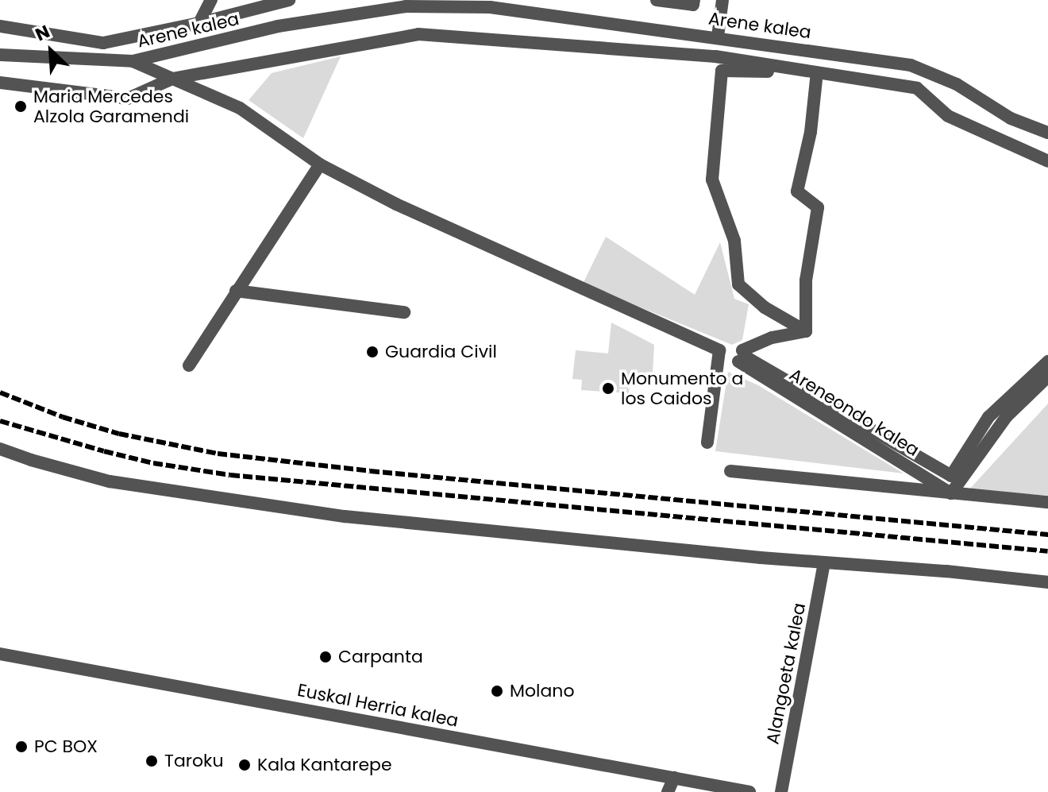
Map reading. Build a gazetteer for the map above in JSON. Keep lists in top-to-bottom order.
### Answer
{
  "streets": {
    "street": [
      "Arene kalea",
      "Areneondo kalea",
      "Alangoeta kalea",
      "Euskal Herria kalea"
    ]
  },
  "places": [
    "Maria Mercedes Alzola Garamendi",
    "Guardia Civil",
    "Monumento a los Caidos",
    "Carpanta",
    "Molano",
    "PC BOX",
    "Taroku",
    "Kala Kantarepe"
  ],
  "north": "top left"
}
